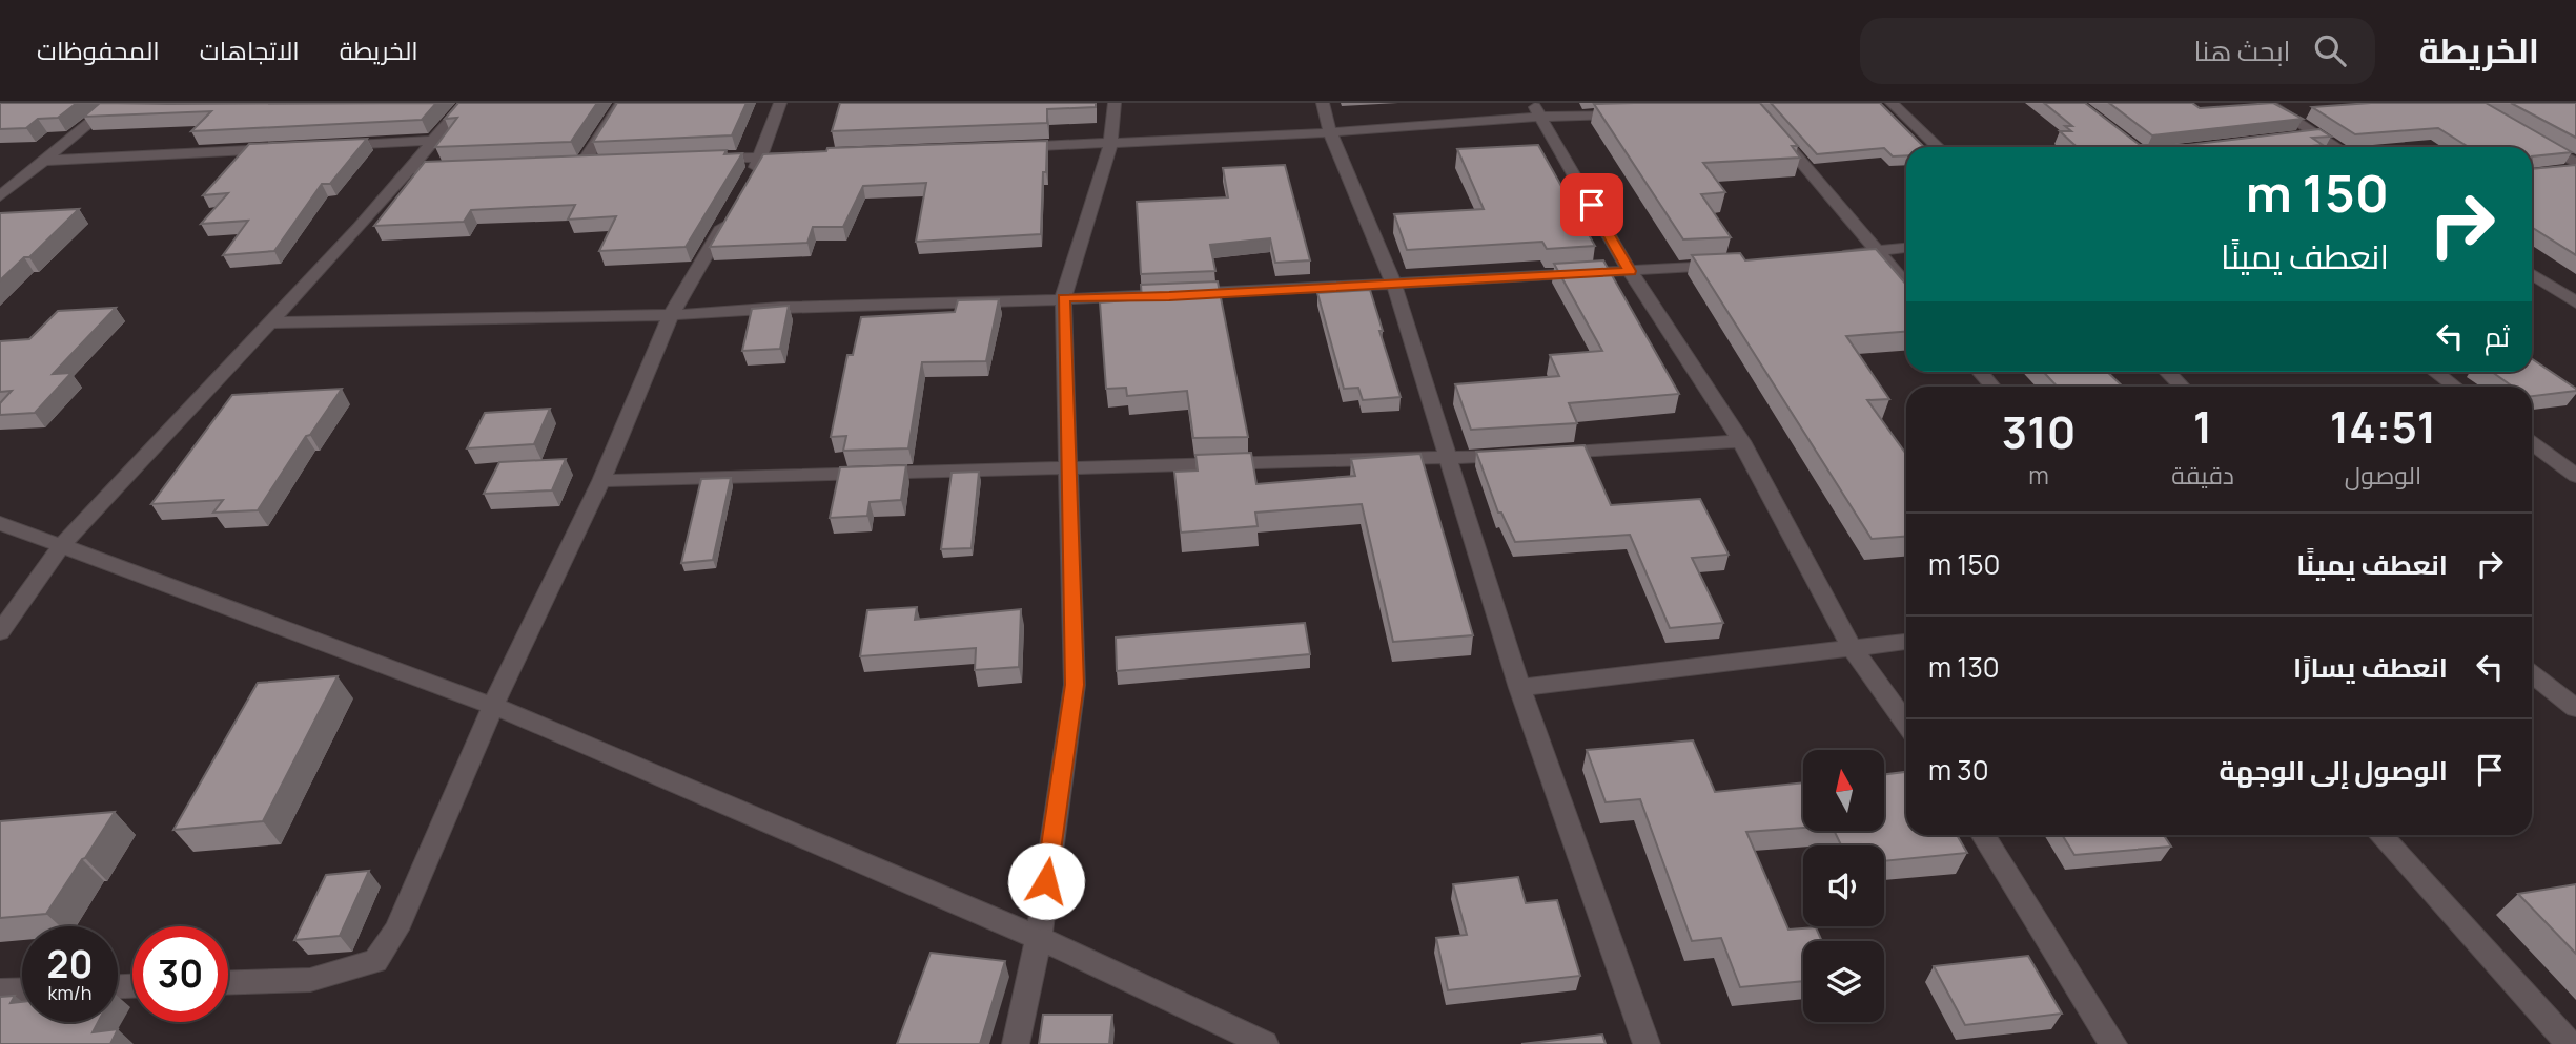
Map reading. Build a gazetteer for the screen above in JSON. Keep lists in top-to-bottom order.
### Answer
{
  "north": "top",
  "page": {
    "header": "الخريطة",
    "search": "ابحث هنا",
    "nav": ["الخريطة", "الاتجاهات", "المحفوظات"],
    "turn": ["150 m", "انعطف يمينًا"],
    "then": "ثم",
    "eta": [
      "14:51",
      "الوصول",
      "1",
      "دقيقة",
      "310",
      "m"
    ],
    "list": [
      {
        "name": "انعطف يمينًا",
        "value": "150 m"
      },
      {
        "name": "انعطف يسارًا",
        "value": "130 m"
      },
      {
        "name": "الوصول إلى الوجهة",
        "value": "30 m"
      }
    ],
    "speed": "20 km/h",
    "limit": "30"
  }
}
